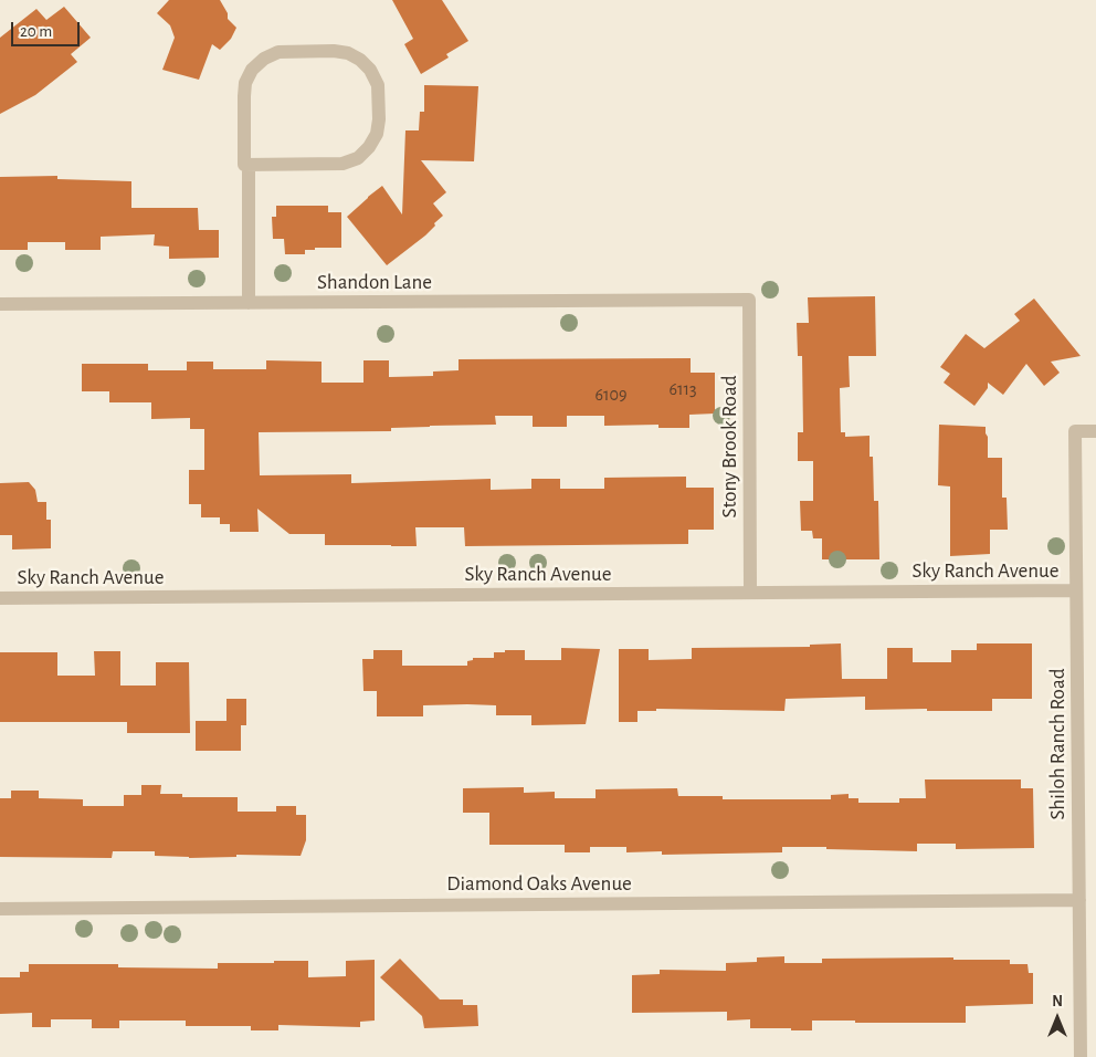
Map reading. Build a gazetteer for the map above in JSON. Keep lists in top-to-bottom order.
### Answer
{
  "streets": {
    "street": [
      "Shandon Lane",
      "Stony Brook Road",
      "Sky Ranch Avenue",
      "Shiloh Ranch Road",
      "Diamond Oaks Avenue"
    ]
  },
  "crossings": [
    ["Shandon Lane", "Stony Brook Road"],
    ["Stony Brook Road", "Sky Ranch Avenue"],
    ["Sky Ranch Avenue", "Shiloh Ranch Road"],
    ["Shiloh Ranch Road", "Diamond Oaks Avenue"]
  ],
  "house_numbers": ["6113", "6109"],
  "scale_bar": "20 m",
  "north": "top"
}
